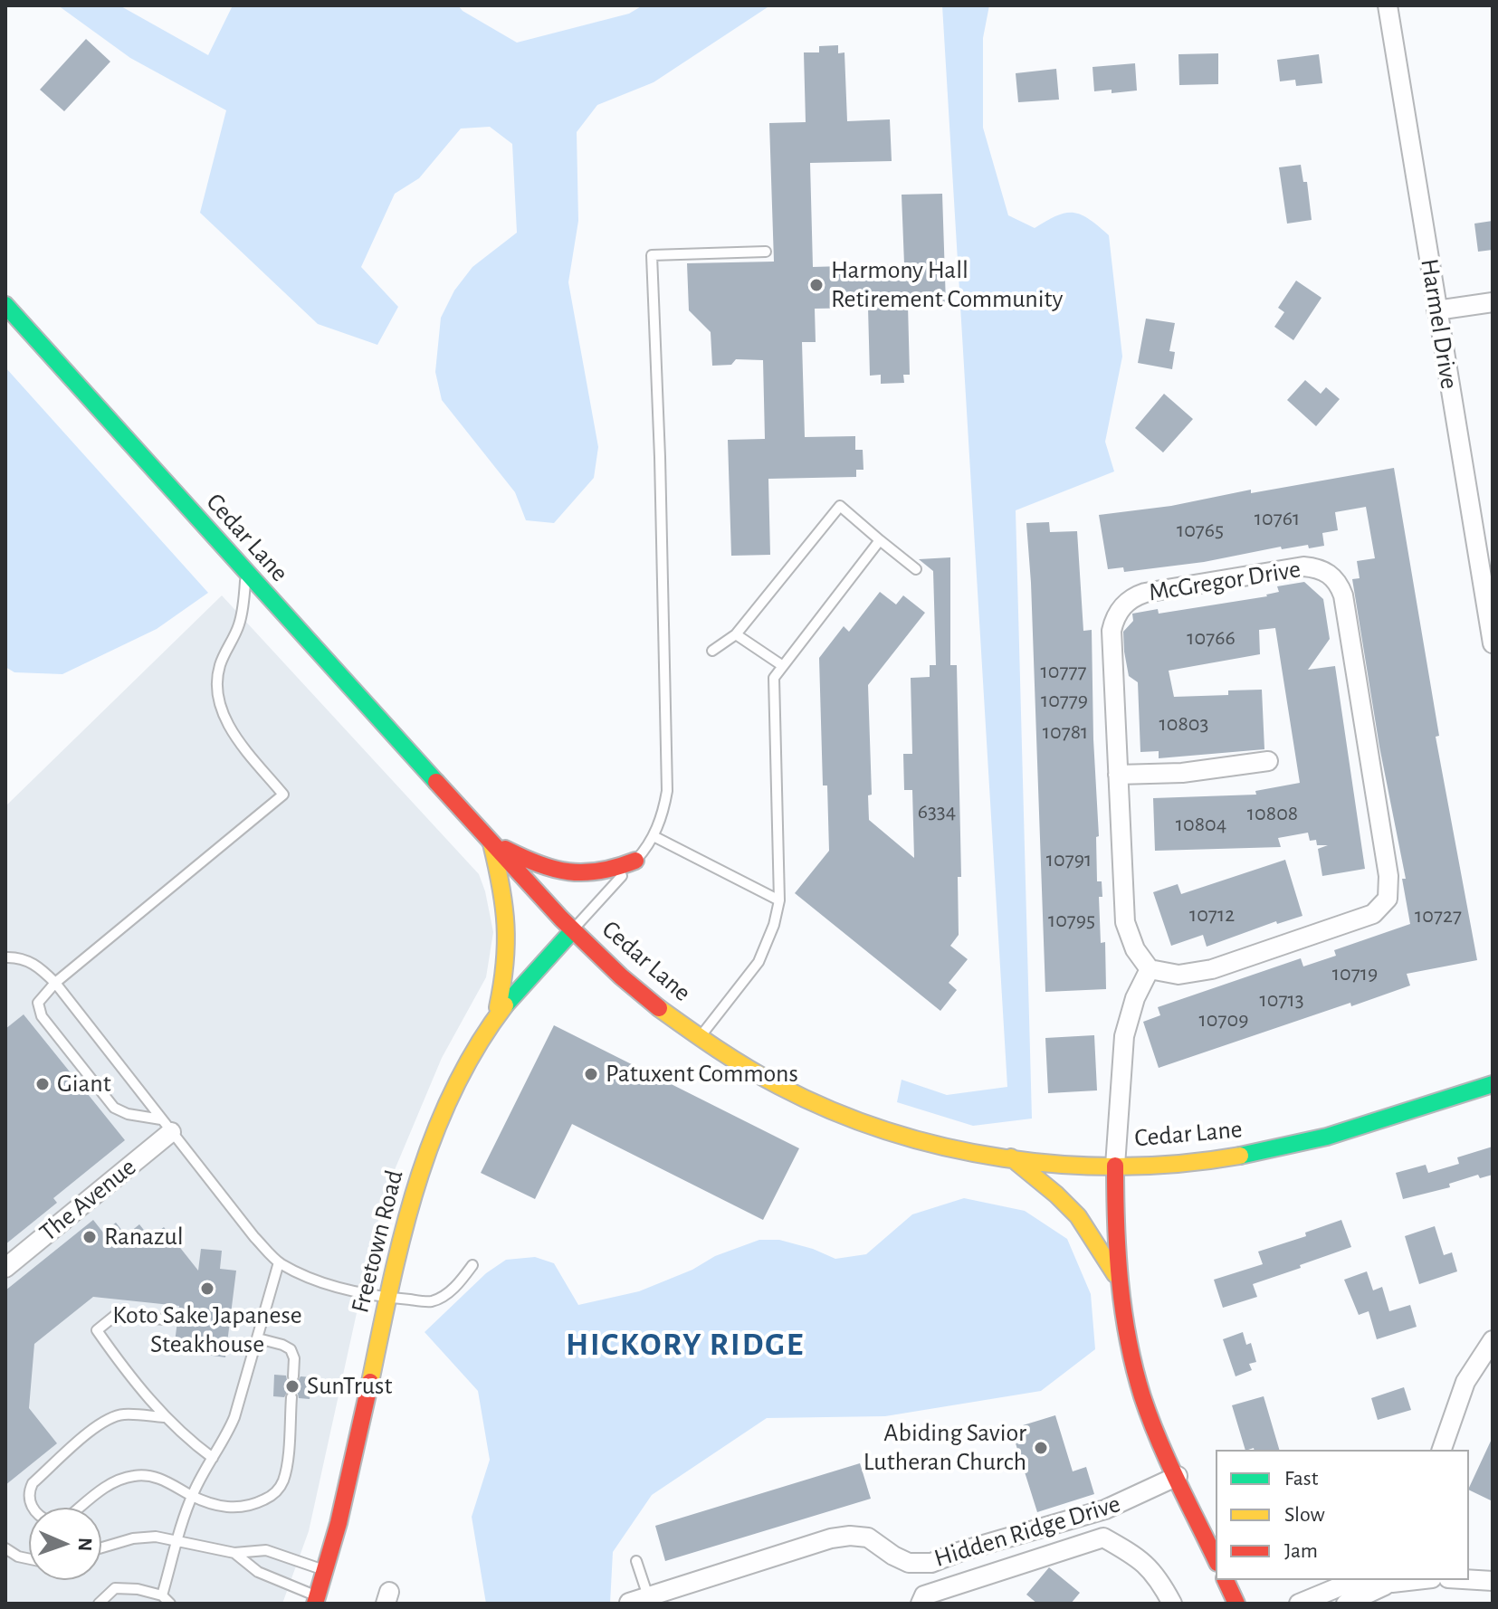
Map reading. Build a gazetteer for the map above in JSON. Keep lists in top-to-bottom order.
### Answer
{
  "streets": {
    "main road": ["Cedar Lane", "Freetown Road"],
    "street": [
      "Harmel Drive",
      "McGregor Drive",
      "The Avenue",
      "Hidden Ridge Drive"
    ]
  },
  "crossings": [
    ["Cedar Lane", "Freetown Road"]
  ],
  "districts": ["HICKORY RIDGE"],
  "places": [
    "Harmony Hall Retirement Community",
    "Patuxent Commons",
    "Giant",
    "Ranazul",
    "Koto Sake Japanese Steakhouse",
    "SunTrust",
    "Abiding Savior Lutheran Church"
  ],
  "house_numbers": [
    "10761",
    "10765",
    "10766",
    "10777",
    "10779",
    "10803",
    "10781",
    "6334",
    "10808",
    "10804",
    "10791",
    "10712",
    "10727",
    "10795",
    "10719",
    "10713",
    "10709"
  ],
  "legend": ["Fast", "Slow", "Jam"],
  "north": "right"
}
